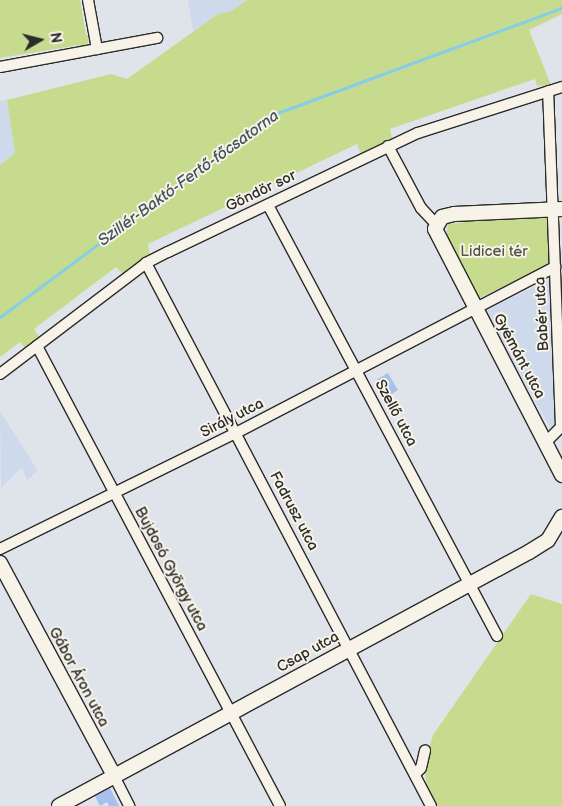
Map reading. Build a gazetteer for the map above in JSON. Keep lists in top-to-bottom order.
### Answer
{
  "streets": {
    "street": [
      "Göndör sor",
      "Babér utca",
      "Gyémánt utca",
      "Szellő utca",
      "Sirály utca",
      "Fadrusz utca",
      "Bujdosó György utca",
      "Csap utca",
      "Gábor Áron utca"
    ]
  },
  "crossings": [
    ["Göndör sor", "Szellő utca"],
    ["Göndör sor", "Fadrusz utca"],
    ["Göndör sor", "Bujdosó György utca"],
    ["Babér utca", "Gyémánt utca"],
    ["Gyémánt utca", "Sirály utca"],
    ["Szellő utca", "Sirály utca"],
    ["Szellő utca", "Csap utca"],
    ["Sirály utca", "Fadrusz utca"],
    ["Sirály utca", "Bujdosó György utca"],
    ["Fadrusz utca", "Csap utca"],
    ["Bujdosó György utca", "Csap utca"],
    ["Csap utca", "Gábor Áron utca"]
  ],
  "water": ["Szillér-Baktó-Fertő-főcsatorna"],
  "parks": ["Lidicei tér"],
  "north": "right"
}
